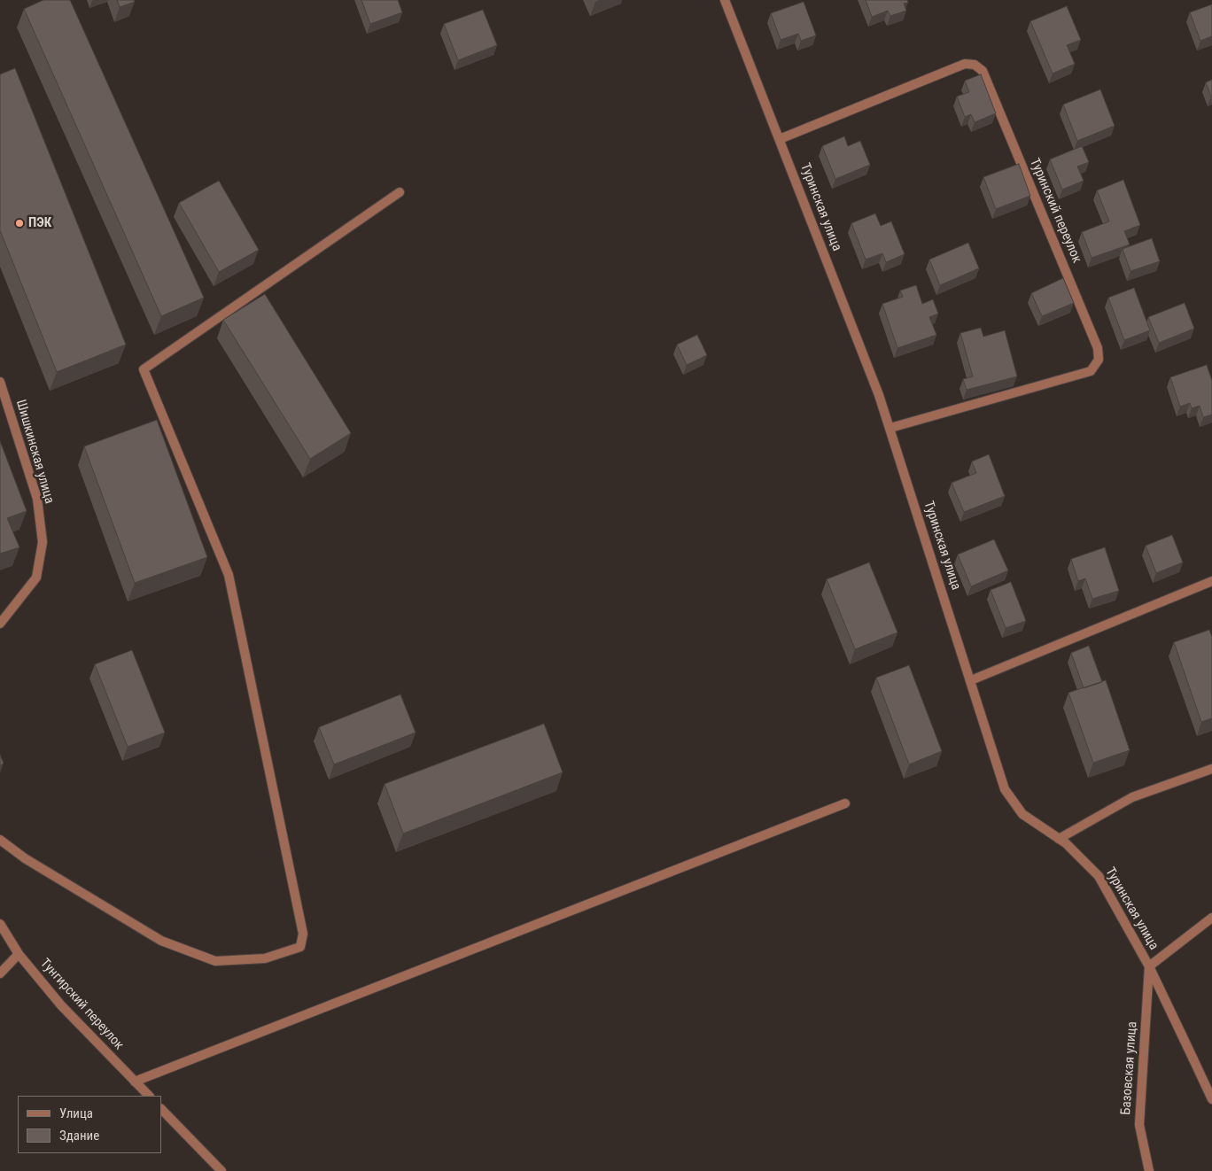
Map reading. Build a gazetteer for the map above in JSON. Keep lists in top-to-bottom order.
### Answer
{
  "streets": {
    "street": [
      "Туринская улица",
      "Туринский переулок",
      "Шишкинская улица",
      "Тунгирский переулок",
      "Базовская улица"
    ]
  },
  "crossings": [
    ["Туринская улица", "Туринский переулок"],
    ["Туринская улица", "Базовская улица"]
  ],
  "places": ["ПЭК"],
  "legend": ["Улица", "Здание"]
}
